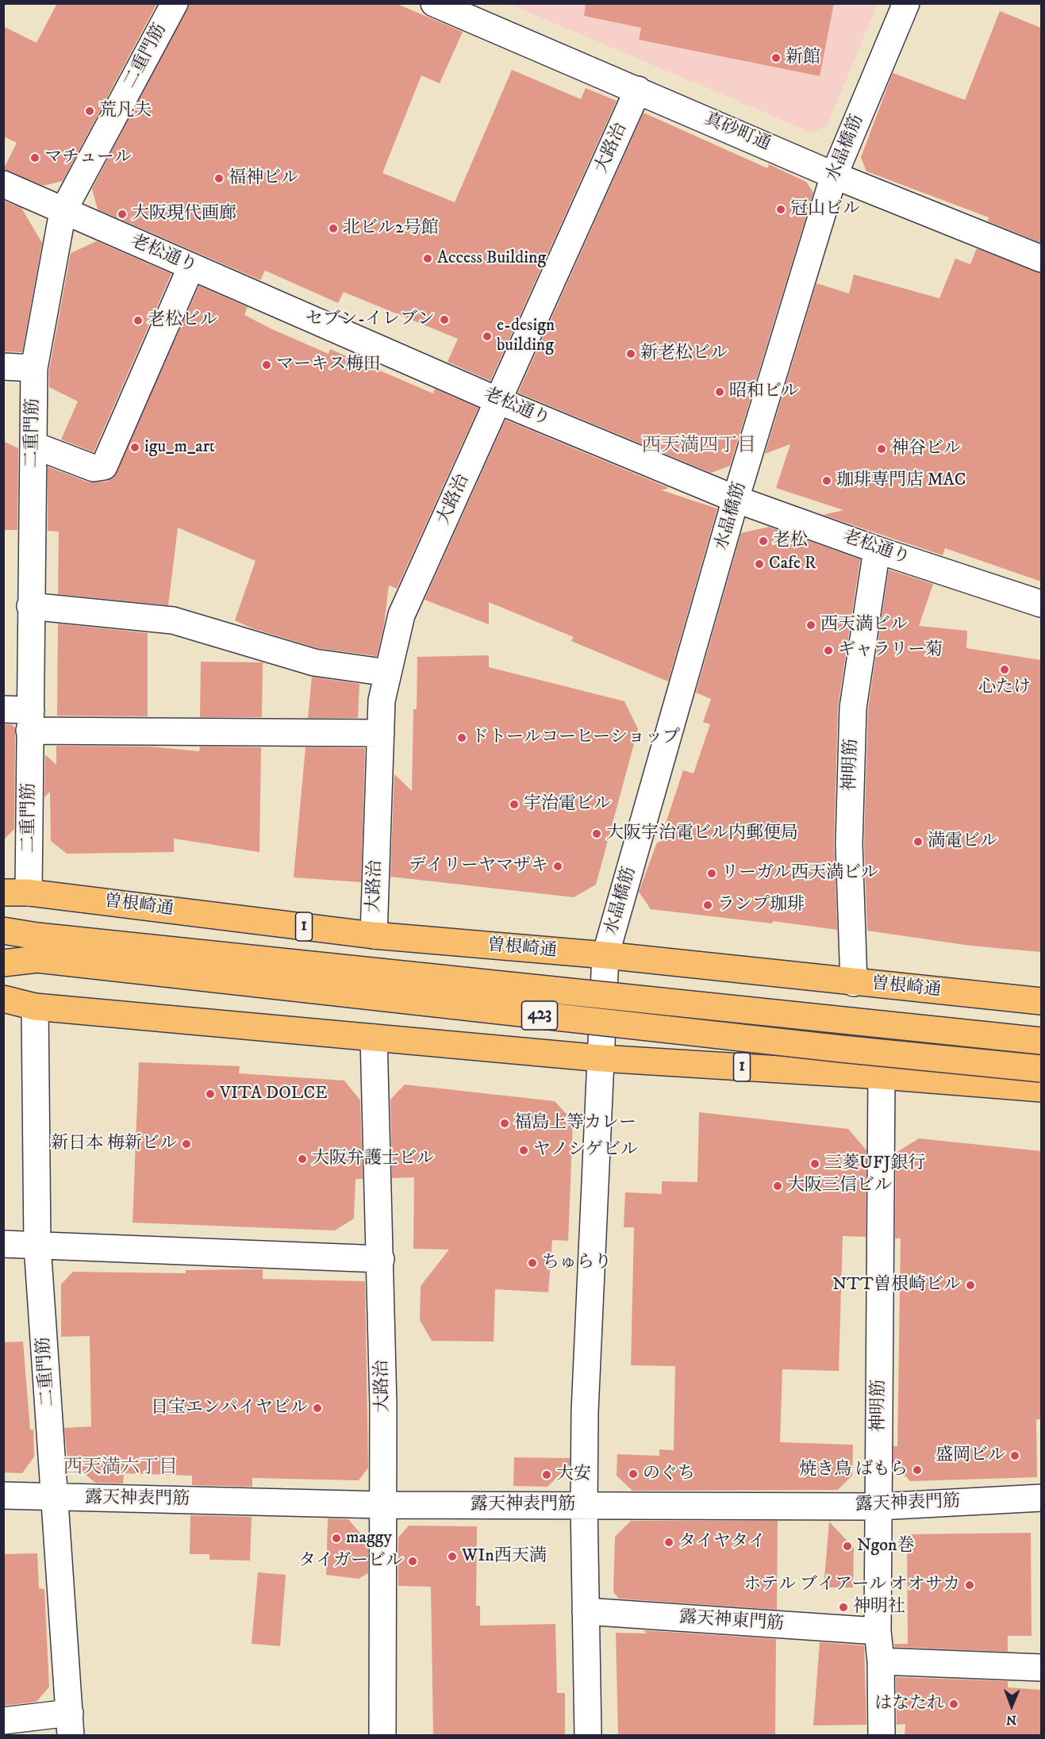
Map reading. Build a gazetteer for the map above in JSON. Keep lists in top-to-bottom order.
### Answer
{
  "streets": {
    "highway": ["曽根崎通", "1", "423"],
    "street": [
      "二重門筋",
      "真砂町通",
      "大路治",
      "水晶橋筋",
      "老松通り",
      "神明筋",
      "露天神表門筋",
      "露天神東門筋"
    ]
  },
  "crossings": [
    ["二重門筋", "老松通り"],
    ["二重門筋", "曽根崎通"],
    ["二重門筋", "1"],
    ["二重門筋", "露天神表門筋"],
    ["真砂町通", "大路治"],
    ["真砂町通", "水晶橋筋"],
    ["大路治", "老松通り"],
    ["大路治", "曽根崎通"],
    ["大路治", "1"],
    ["大路治", "露天神表門筋"],
    ["水晶橋筋", "老松通り"],
    ["水晶橋筋", "曽根崎通"],
    ["水晶橋筋", "1"],
    ["水晶橋筋", "露天神表門筋"],
    ["水晶橋筋", "露天神東門筋"],
    ["老松通り", "神明筋"],
    ["神明筋", "曽根崎通"],
    ["神明筋", "1"],
    ["神明筋", "露天神表門筋"],
    ["神明筋", "露天神東門筋"]
  ],
  "districts": ["西天満四丁目", "西天満六丁目"],
  "places": [
    "新館",
    "荒凡夫",
    "マチュール",
    "福神ビル",
    "冠山ビル",
    "大阪現代画廊",
    "北ビル2号館",
    "Access Building",
    "セブン-イレブン",
    "老松ビル",
    "e-design building",
    "新老松ビル",
    "マーキス梅田",
    "昭和ビル",
    "igu_m_art",
    "神谷ビル",
    "珈琲専門店 MAC",
    "老松",
    "Cafe R",
    "西天満ビル",
    "ギャラリー菊",
    "心たけ",
    "ドトールコーヒーショップ",
    "宇治電ビル",
    "大阪宇治電ビル内郵便局",
    "満電ビル",
    "デイリーヤマザキ",
    "リーガル西天満ビル",
    "ランプ珈琲",
    "VITA DOLCE",
    "福島上等カレー",
    "新日本 梅新ビル",
    "ヤノシゲビル",
    "大阪弁護士ビル",
    "三菱UFJ銀行",
    "大阪三信ビル",
    "ちゅらり",
    "NTT曽根崎ビル",
    "日宝エンパイヤビル",
    "盛岡ビル",
    "焼き鳥 ばもら",
    "のぐち",
    "大安",
    "maggy",
    "タイヤタイ",
    "Ngon巻",
    "WIn西天満",
    "タイガービル",
    "ホテル ブイアール オオサカ",
    "神明社",
    "はなたれ"
  ],
  "north": "bottom"
}
